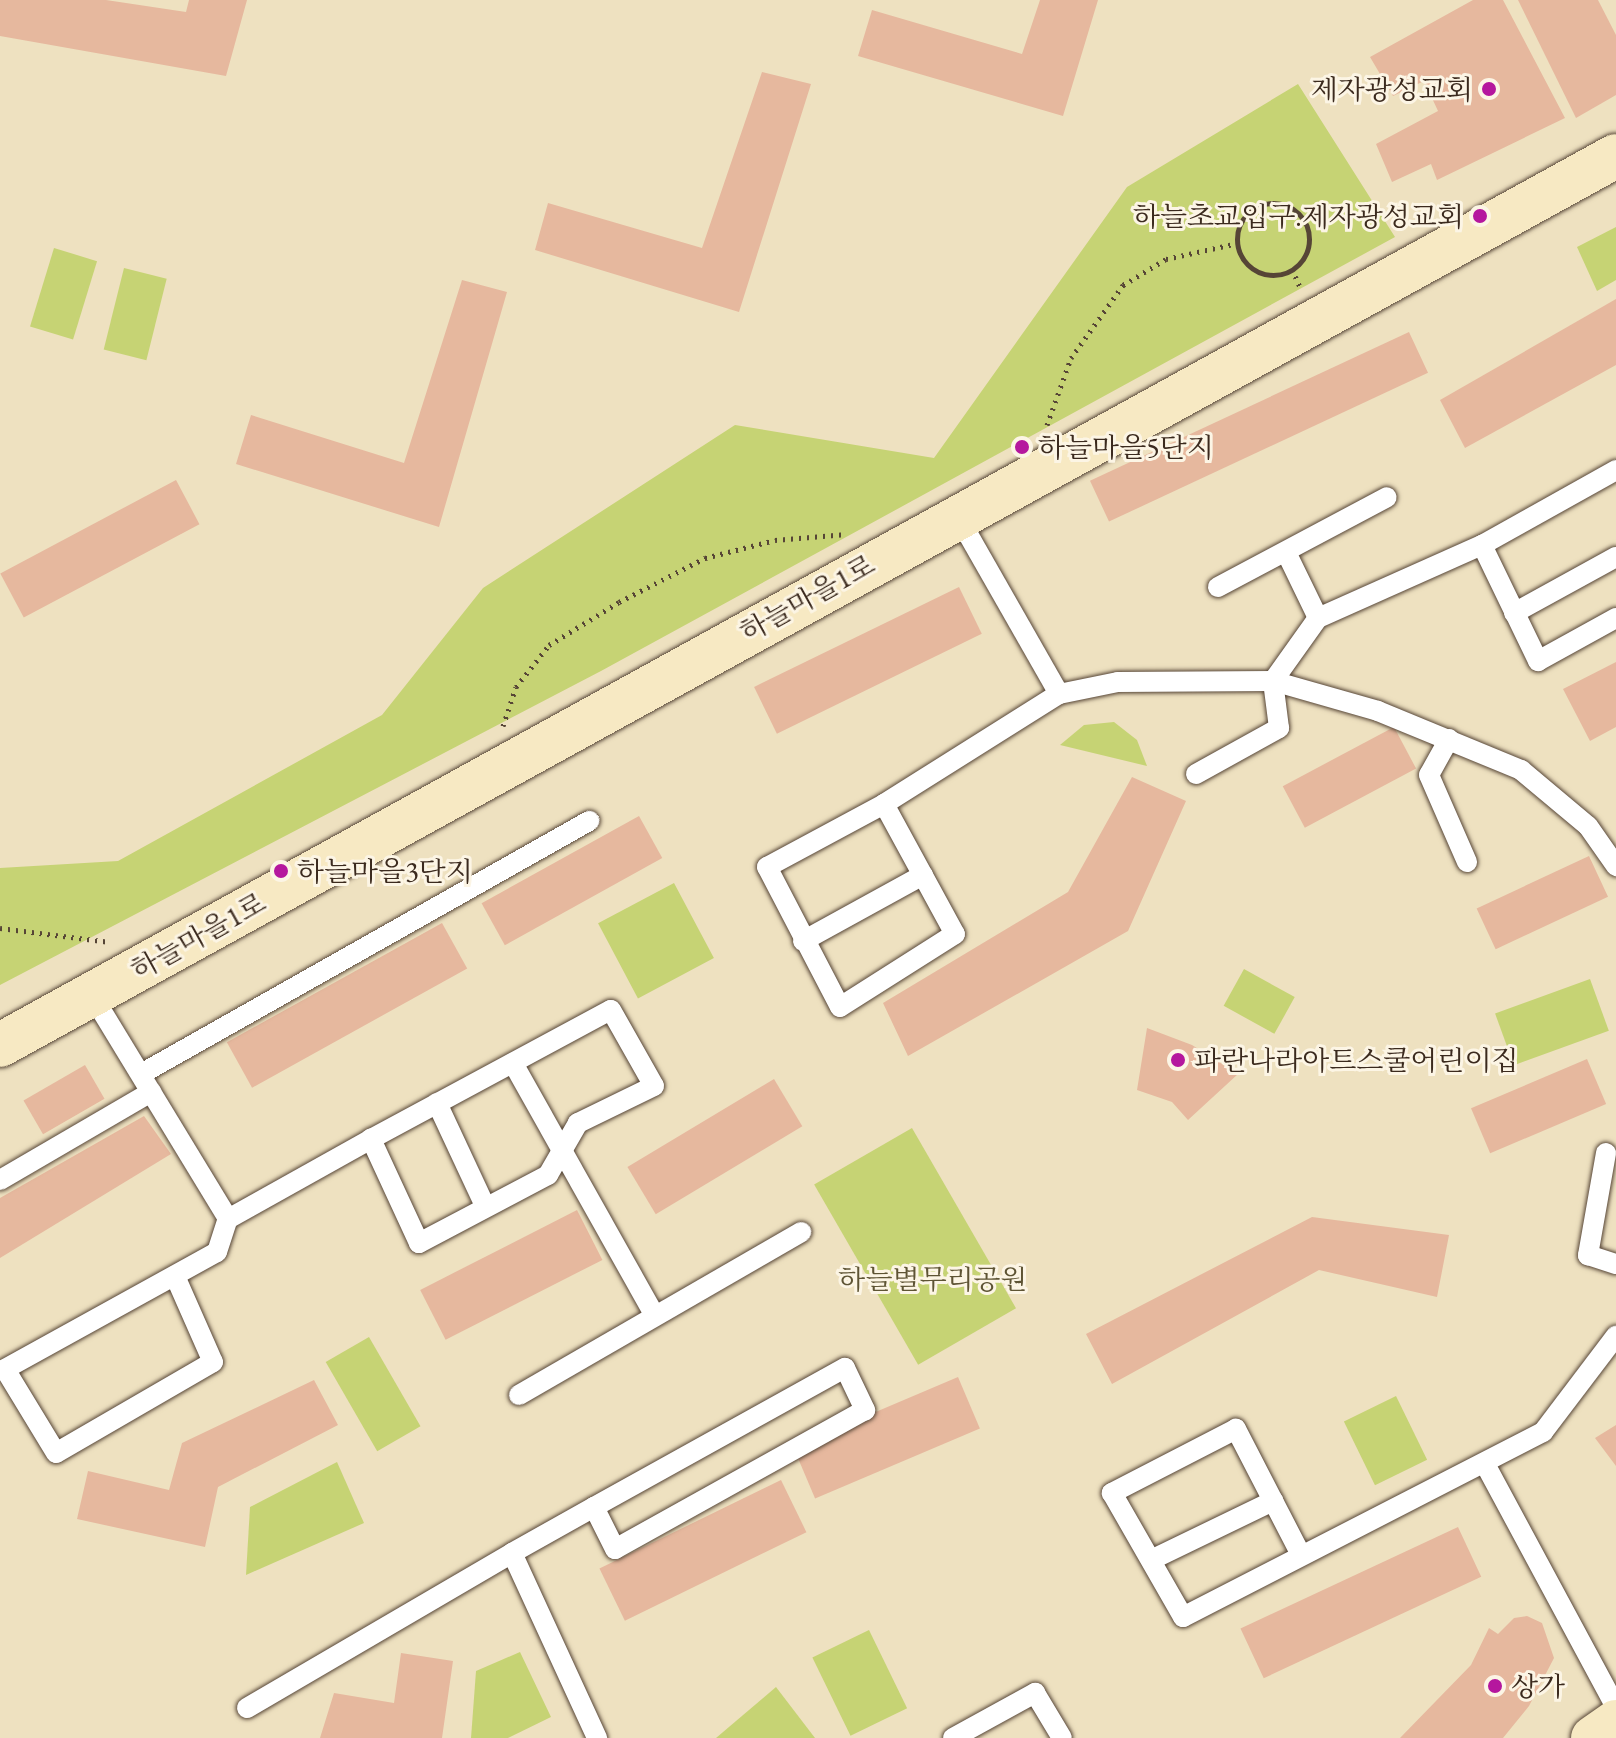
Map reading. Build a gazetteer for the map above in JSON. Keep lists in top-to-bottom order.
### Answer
{
  "streets": {
    "street": ["하늘마을1로"]
  },
  "parks": ["하늘별무리공원"],
  "places": [
    "제자광성교회",
    "하늘초교입구.제자광성교회",
    "하늘마을5단지",
    "하늘마을3단지",
    "파란나라아트스쿨어린이집",
    "상가"
  ]
}
